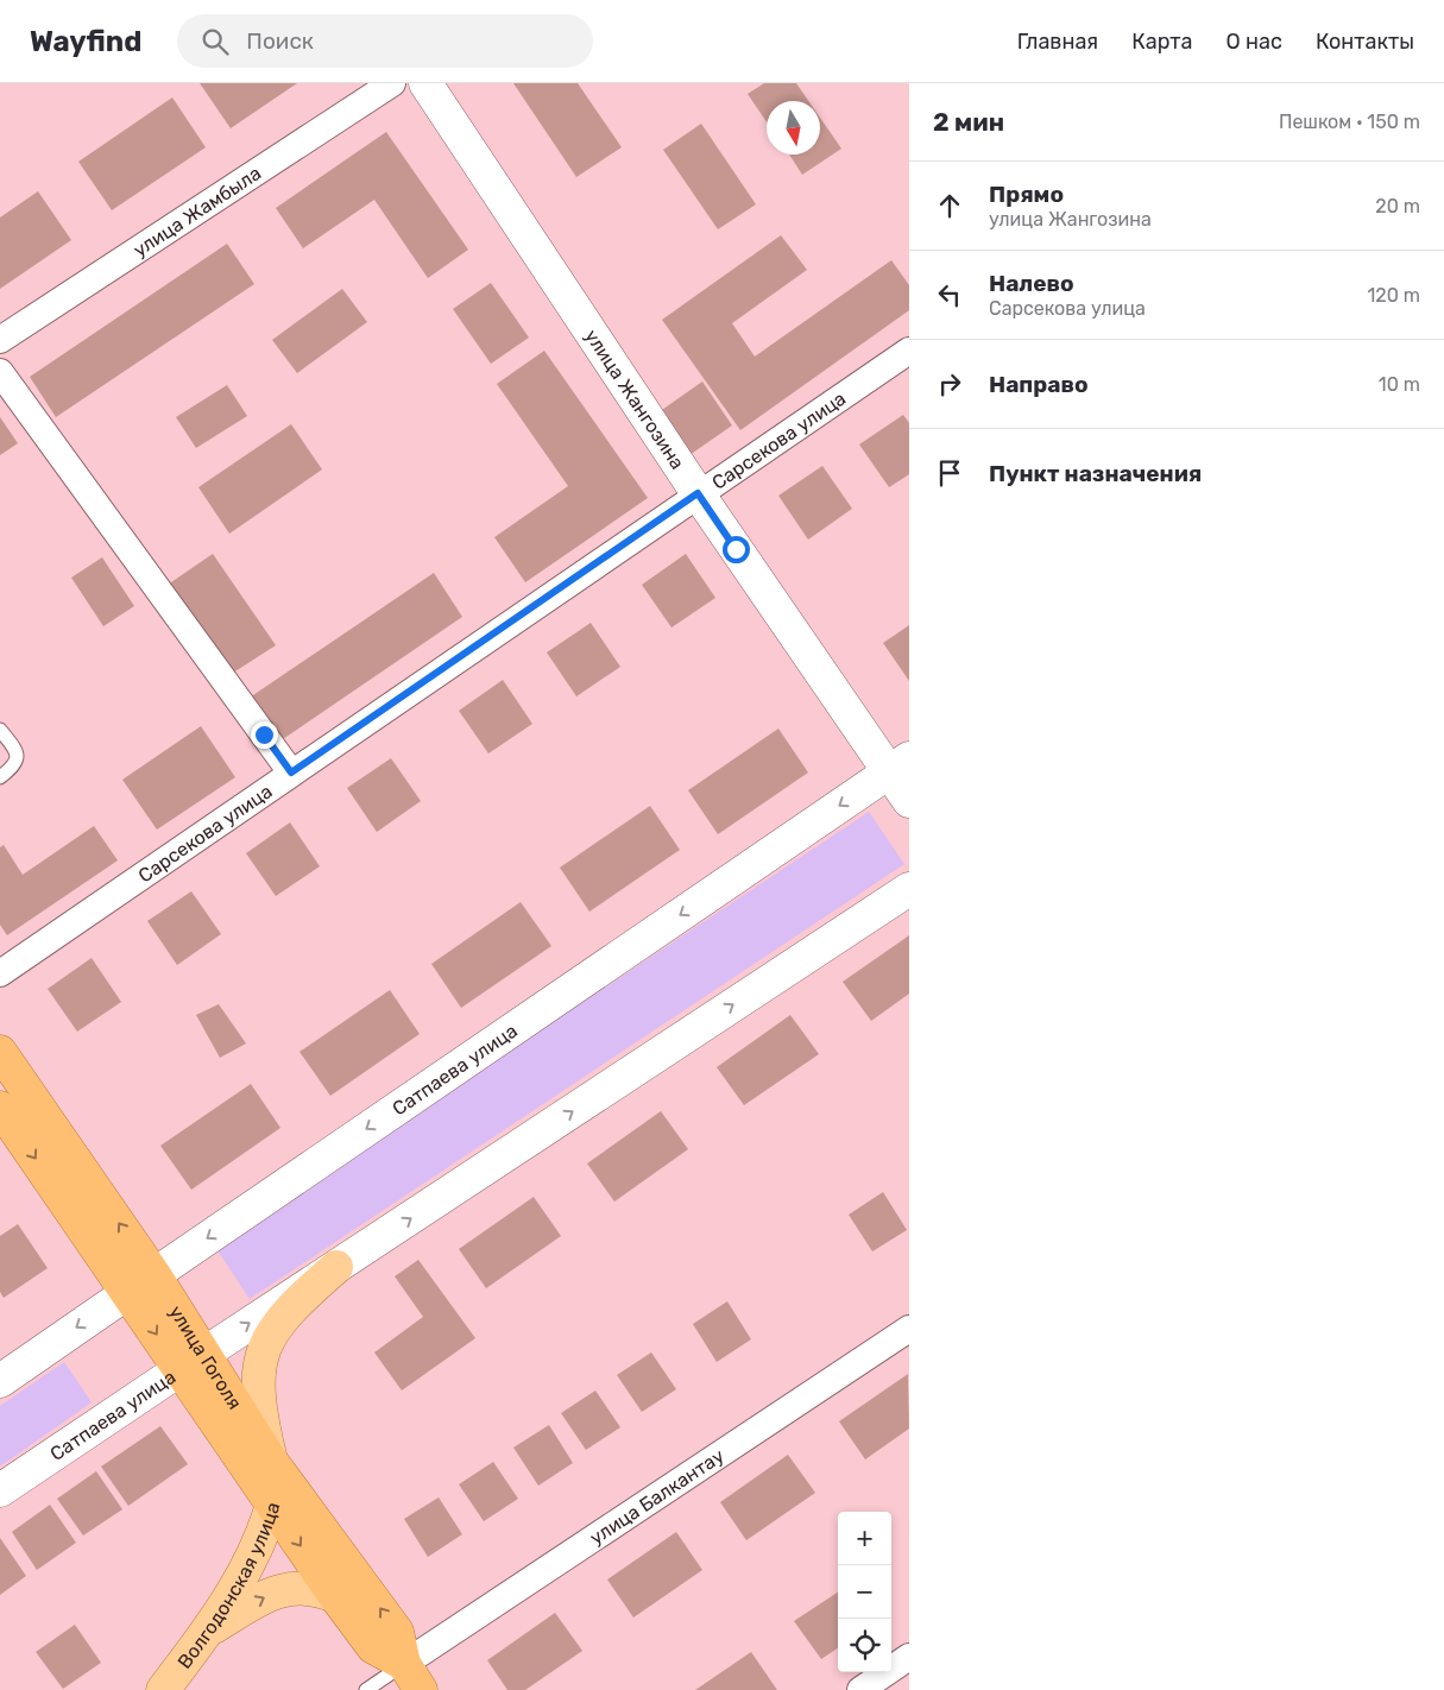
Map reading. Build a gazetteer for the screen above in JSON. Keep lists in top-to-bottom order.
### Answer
{
  "streets": {
    "highway": ["улица Гоголя"],
    "main road": ["улица Жангозина", "Сатпаева улица", "Волгодонская улица"],
    "street": ["улица Жамбыла", "Сарсекова улица", "улица Балкантау"]
  },
  "crossings": [
    ["улица Жангозина", "Сарсекова улица"],
    ["улица Жангозина", "Сатпаева улица"],
    ["Сатпаева улица", "улица Гоголя"],
    ["улица Гоголя", "улица Балкантау"],
    ["улица Гоголя", "Волгодонская улица"]
  ],
  "north": "bottom",
  "page": {
    "header": "Wayfind",
    "search": "Поиск",
    "nav": [
      "Главная",
      "Карта",
      "О нас",
      "Контакты"
    ],
    "heading": ["2 мин", "Пешком · 150 m"],
    "list": [
      ["Прямо", "улица Жангозина", "20 m"],
      ["Налево", "Сарсекова улица", "120 m"],
      ["Направо", "10 m"],
      "Пункт назначения"
    ],
    "map_buttons": ["+", "−"]
  }
}
